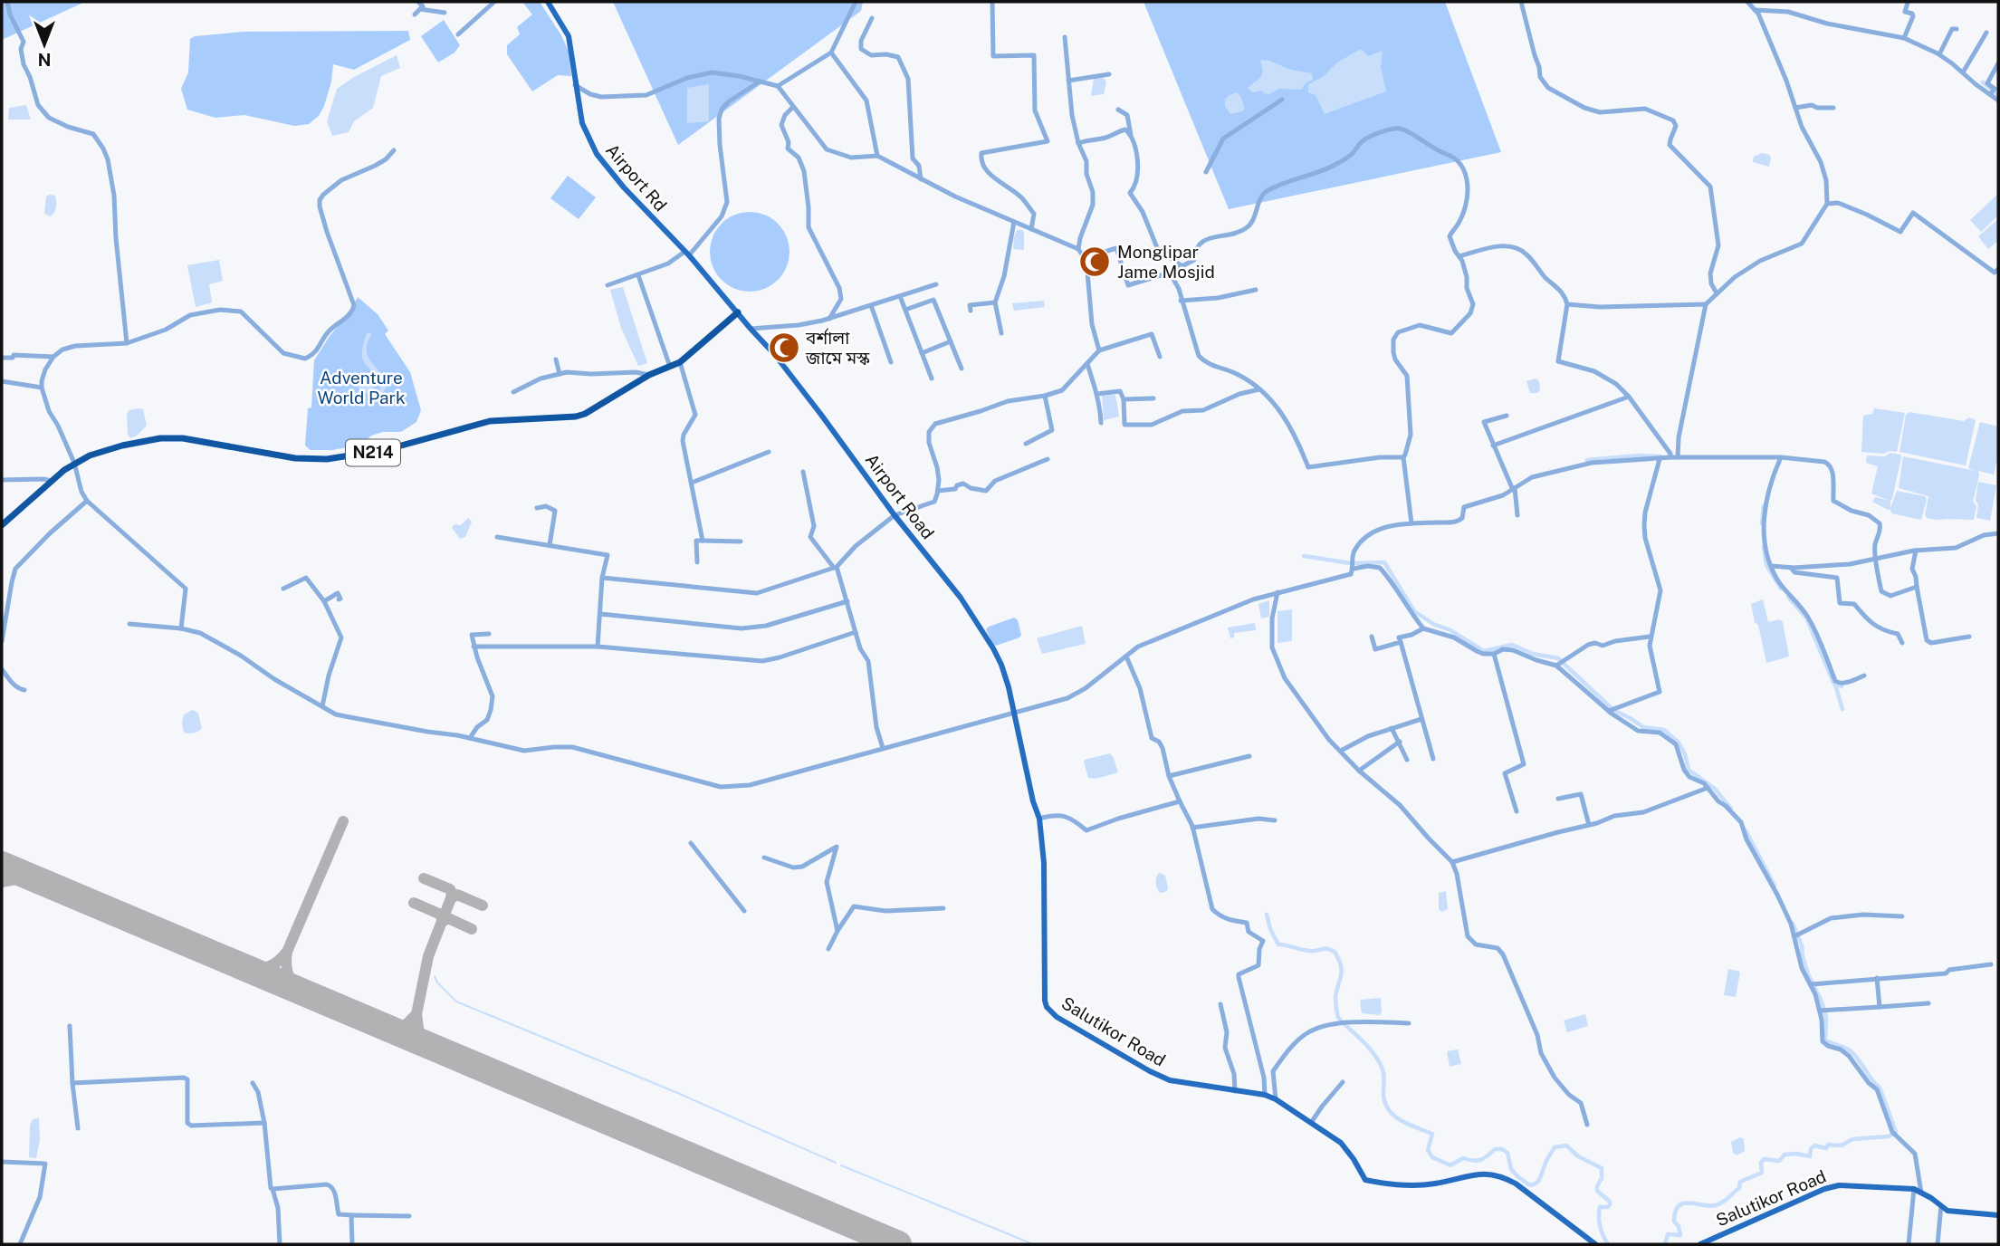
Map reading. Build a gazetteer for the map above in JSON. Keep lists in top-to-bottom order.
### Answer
{
  "streets": {
    "highway": ["N214"],
    "main road": ["Airport Rd", "Airport Road", "Salutikor Road"]
  },
  "crossings": [
    ["Airport Rd", "N214"],
    ["Airport Rd", "Airport Road"],
    ["N214", "Airport Road"],
    ["Airport Road", "Salutikor Road"]
  ],
  "parks": ["Adventure World Park"],
  "places": {
    "mosque": ["Monglipar Jame Mosjid", "বর্শালা জামে মস্ক"]
  },
  "north": "bottom"
}
